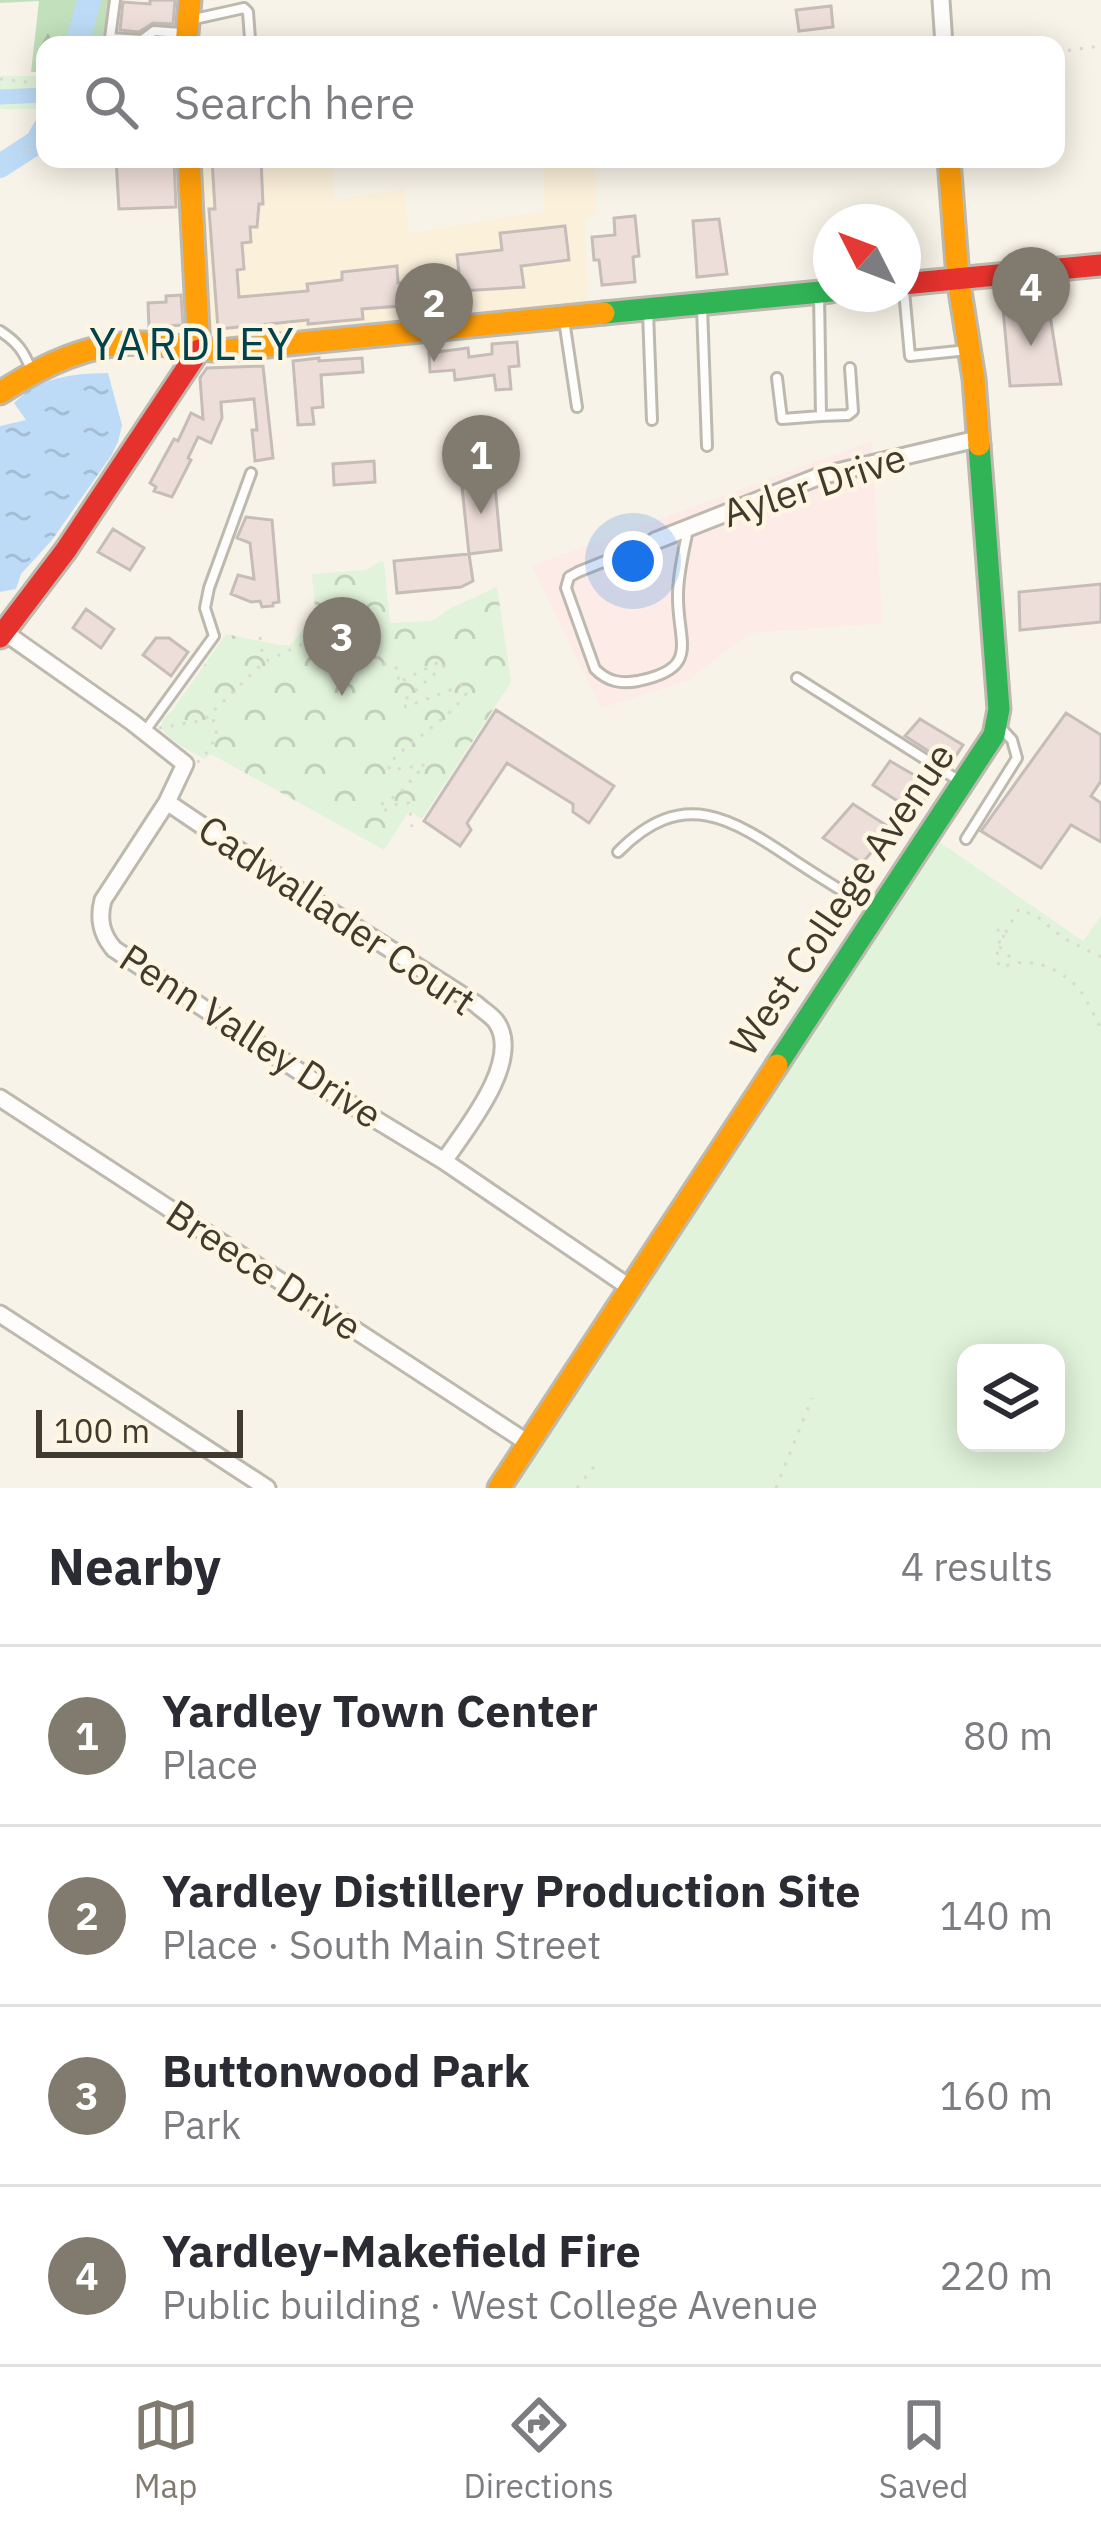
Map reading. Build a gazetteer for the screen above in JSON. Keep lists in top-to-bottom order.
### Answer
{
  "streets": {
    "main road": ["West College Avenue"],
    "street": [
      "Ayler Drive",
      "Cadwallader Court",
      "Penn Valley Drive",
      "Breece Drive"
    ]
  },
  "crossings": [
    ["Ayler Drive", "West College Avenue"],
    ["West College Avenue", "Penn Valley Drive"],
    ["West College Avenue", "Breece Drive"],
    ["Cadwallader Court", "Penn Valley Drive"]
  ],
  "districts": ["YARDLEY"],
  "scale_bar": "100 m",
  "north": "top left",
  "page": {
    "search": "Search here",
    "pins": [
      "4",
      "2",
      "1",
      "3"
    ],
    "scale": "100 m",
    "heading": ["Nearby", "4 results"],
    "list": [
      {
        "mark": "1",
        "name": "Yardley Town Center",
        "note": "Place",
        "value": "80 m"
      },
      {
        "mark": "2",
        "name": "Yardley Distillery Production Site",
        "note": "Place · South Main Street",
        "value": "140 m"
      },
      {
        "mark": "3",
        "name": "Buttonwood Park",
        "note": "Park",
        "value": "160 m"
      },
      {
        "mark": "4",
        "name": "Yardley-Makefield Fire",
        "note": "Public building · West College Avenue",
        "value": "220 m"
      }
    ],
    "nav": ["Map", "Directions", "Saved"]
  }
}
